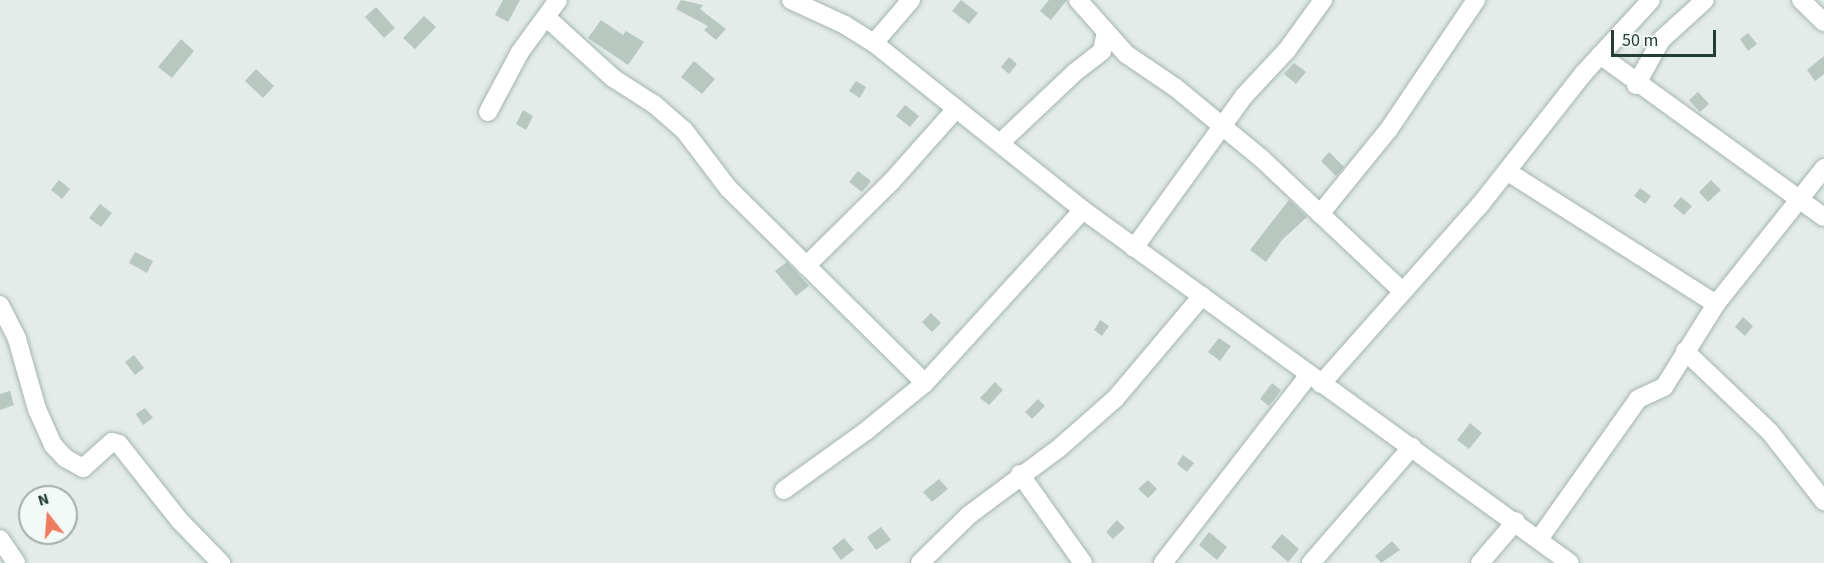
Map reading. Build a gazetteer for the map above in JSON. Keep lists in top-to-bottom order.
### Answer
{
  "scale_bar": "50 m",
  "north": "top"
}
